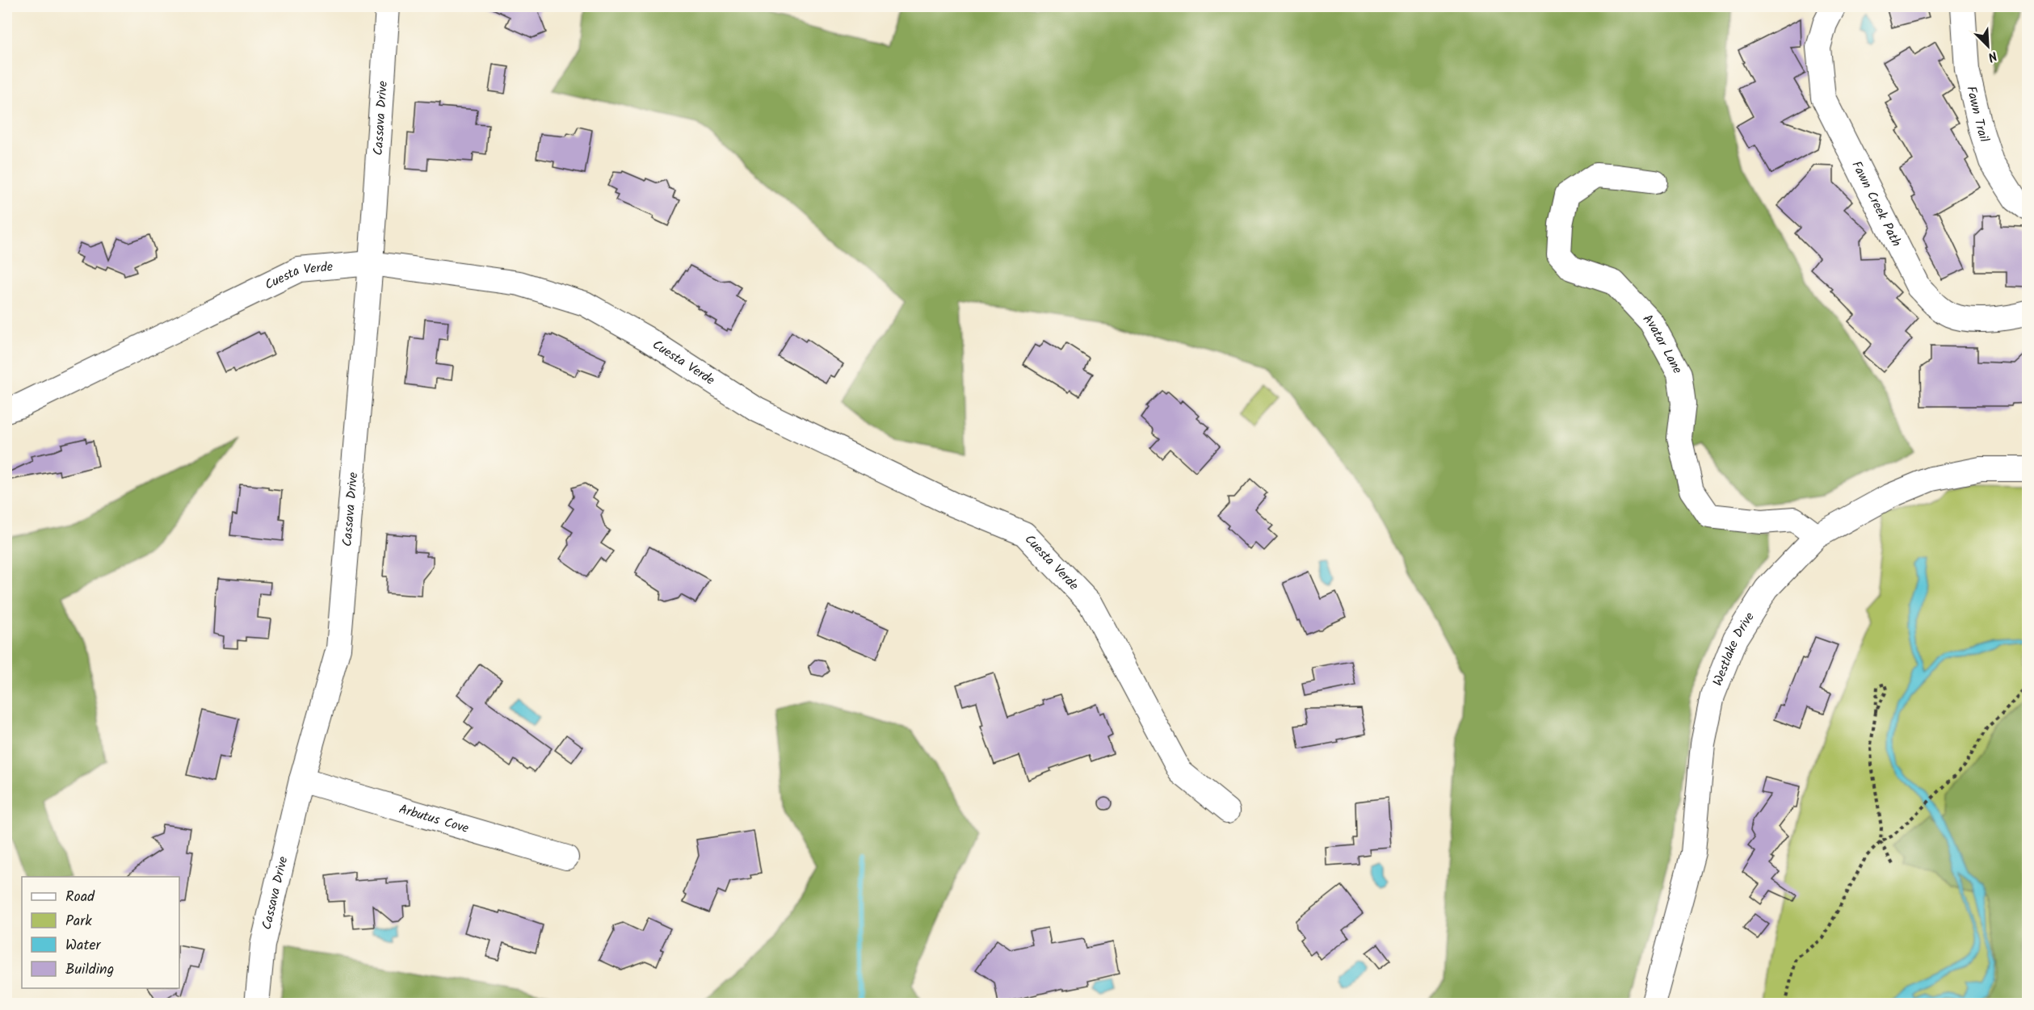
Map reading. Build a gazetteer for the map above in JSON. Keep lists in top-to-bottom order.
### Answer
{
  "streets": {
    "street": [
      "Fawn Trail",
      "Cassava Drive",
      "Fawn Creek Path",
      "Cuesta Verde",
      "Avatar Lane",
      "Westlake Drive",
      "Arbutus Cove"
    ]
  },
  "crossings": [
    ["Cassava Drive", "Cuesta Verde"],
    ["Cassava Drive", "Arbutus Cove"],
    ["Avatar Lane", "Westlake Drive"]
  ],
  "legend": [
    "Road",
    "Park",
    "Water",
    "Building"
  ],
  "north": "bottom right"
}
